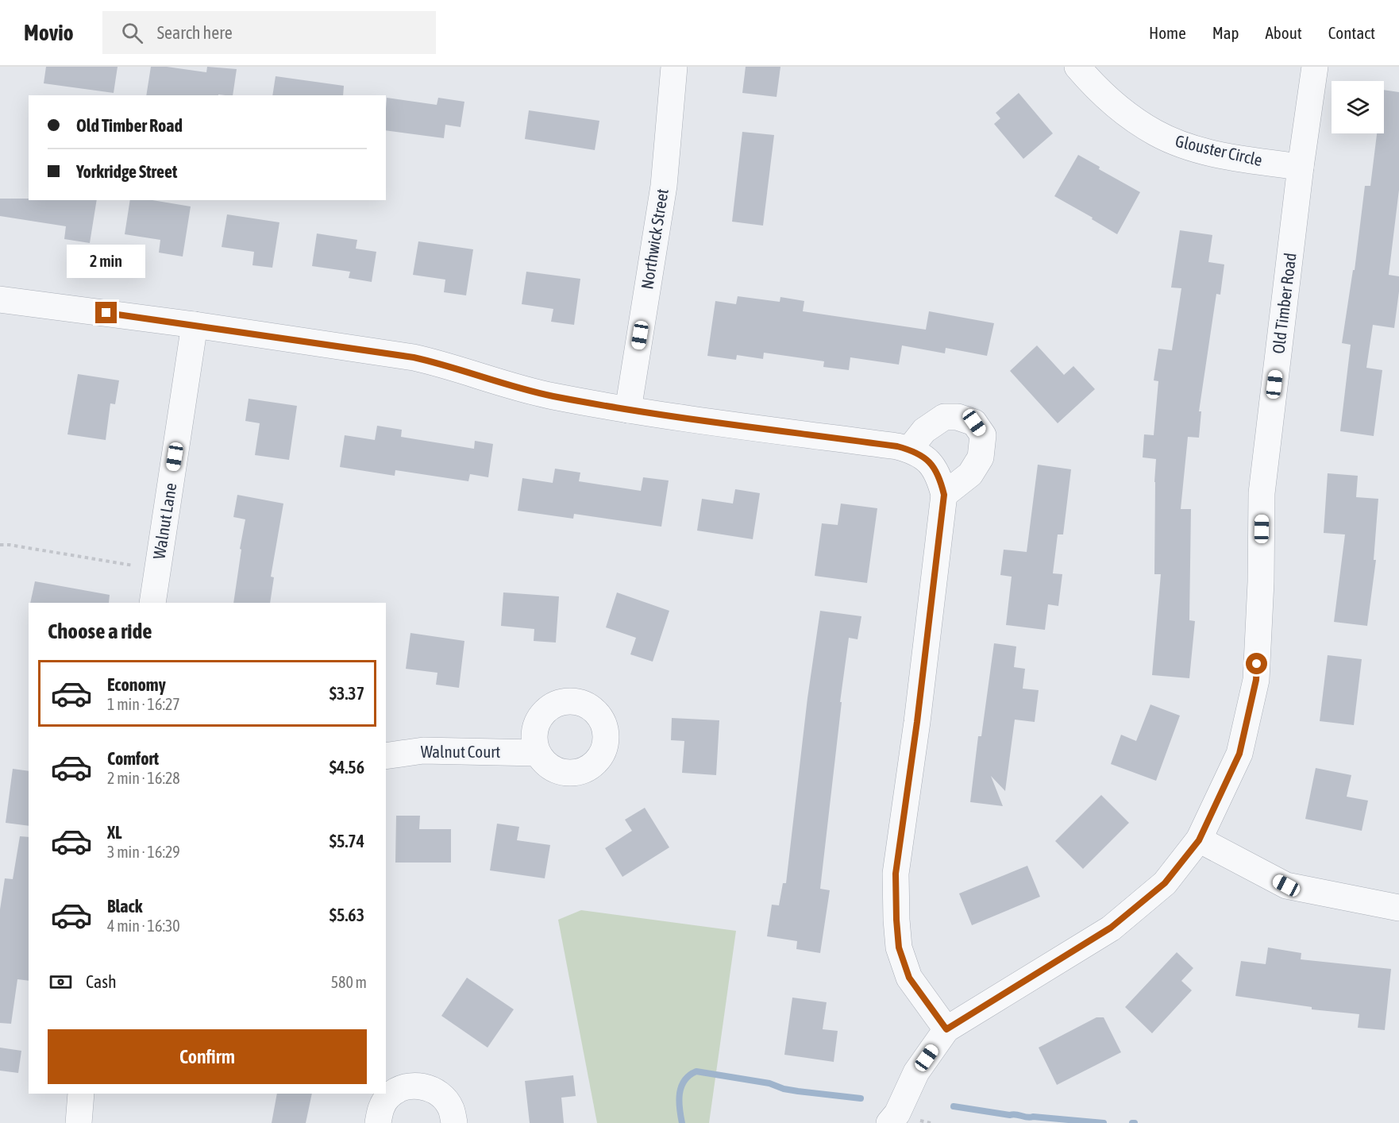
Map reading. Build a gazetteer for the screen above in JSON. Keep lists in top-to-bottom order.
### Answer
{
  "streets": {
    "street": [
      "Glouster Circle",
      "Northwick Street",
      "Old Timber Road",
      "Walnut Lane",
      "Walnut Court"
    ]
  },
  "crossings": [
    ["Glouster Circle", "Old Timber Road"]
  ],
  "page": {
    "header": "Movio",
    "search": "Search here",
    "nav": [
      "Home",
      "Map",
      "About",
      "Contact"
    ],
    "banner": ["Old Timber Road", "Yorkridge Street"],
    "bubble": "2 min",
    "heading": "Choose a ride",
    "list": [
      {
        "name": "Economy",
        "note": "1 min · 16:27",
        "value": "$3.37"
      },
      {
        "name": "Comfort",
        "note": "2 min · 16:28",
        "value": "$4.56"
      },
      {
        "name": "XL",
        "note": "3 min · 16:29",
        "value": "$5.74"
      },
      {
        "name": "Black",
        "note": "4 min · 16:30",
        "value": "$5.63"
      }
    ],
    "pay": ["Cash", "580 m"],
    "buttons": "Confirm"
  }
}
